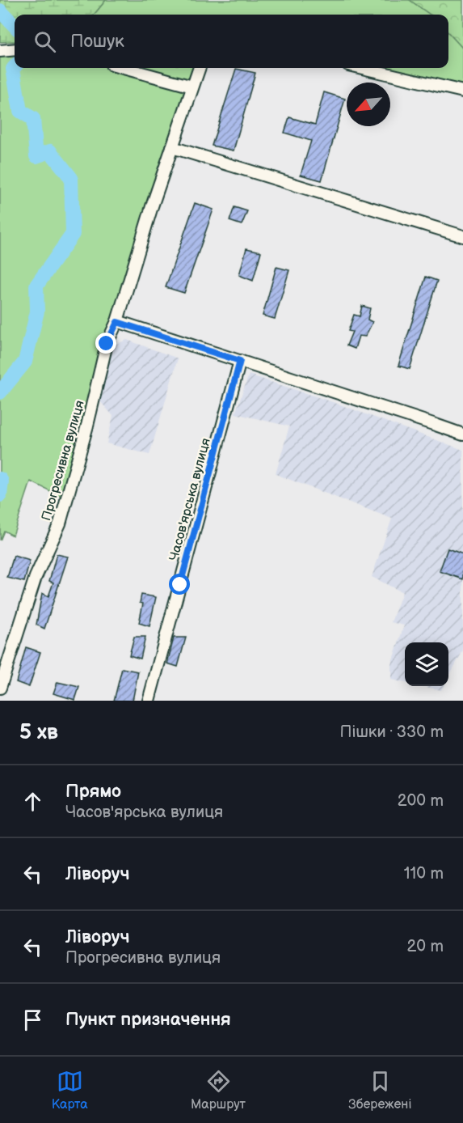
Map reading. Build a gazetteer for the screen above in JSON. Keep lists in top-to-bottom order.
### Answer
{
  "streets": {
    "street": ["Прогресивна вулиця", "Часов'ярська вулиця"]
  },
  "north": "bottom left",
  "page": {
    "search": "Пошук",
    "heading": ["5 хв", "Пішки · 330 m"],
    "list": [
      ["Прямо", "Часов'ярська вулиця", "200 m"],
      ["Ліворуч", "110 m"],
      ["Ліворуч", "Прогресивна вулиця", "20 m"],
      "Пункт призначення"
    ],
    "nav": ["Карта", "Маршрут", "Збережені"]
  }
}
